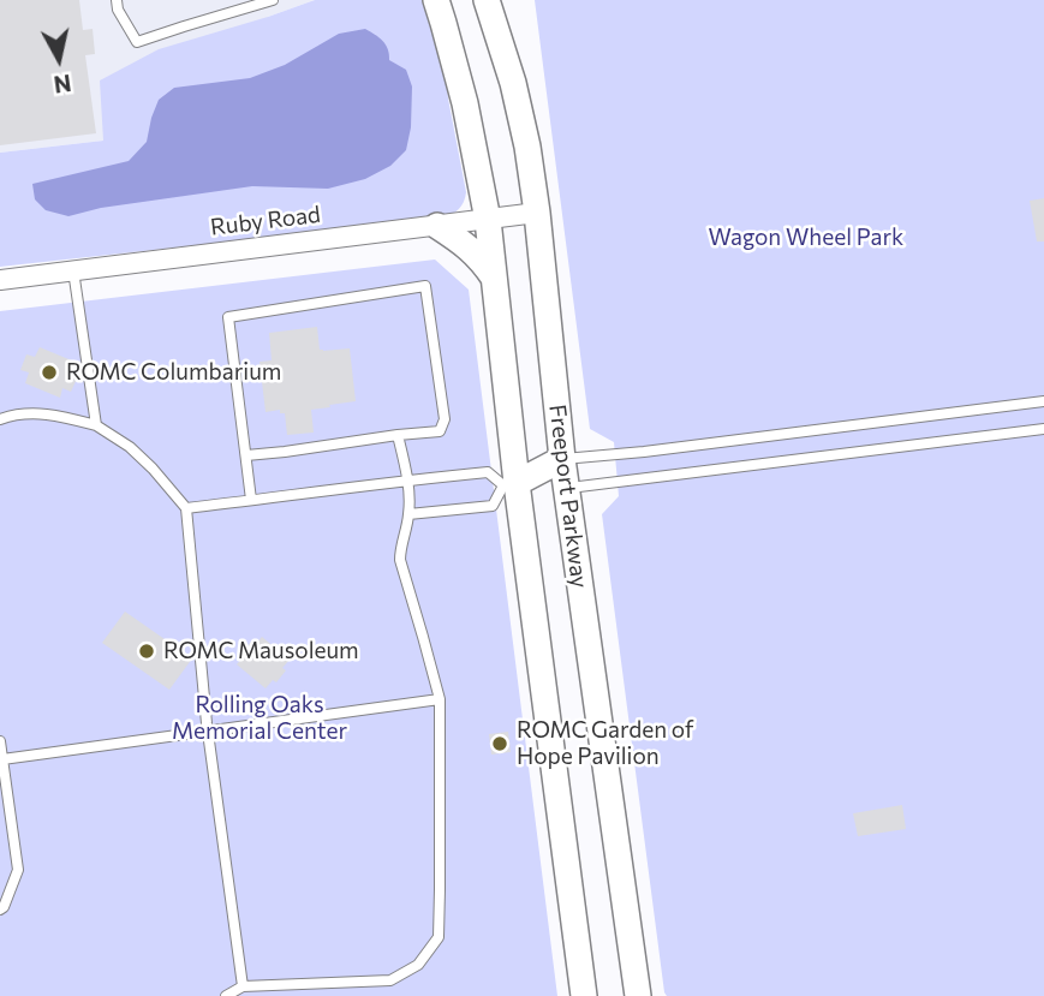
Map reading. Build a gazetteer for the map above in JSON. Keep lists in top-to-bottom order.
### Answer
{
  "streets": {
    "main road": ["Freeport Parkway"],
    "street": ["Ruby Road"]
  },
  "crossings": [
    ["Ruby Road", "Freeport Parkway"]
  ],
  "parks": ["Wagon Wheel Park", "Rolling Oaks Memorial Center"],
  "places": ["ROMC Columbarium", "ROMC Mausoleum", "ROMC Garden of Hope Pavilion"],
  "north": "bottom"
}
